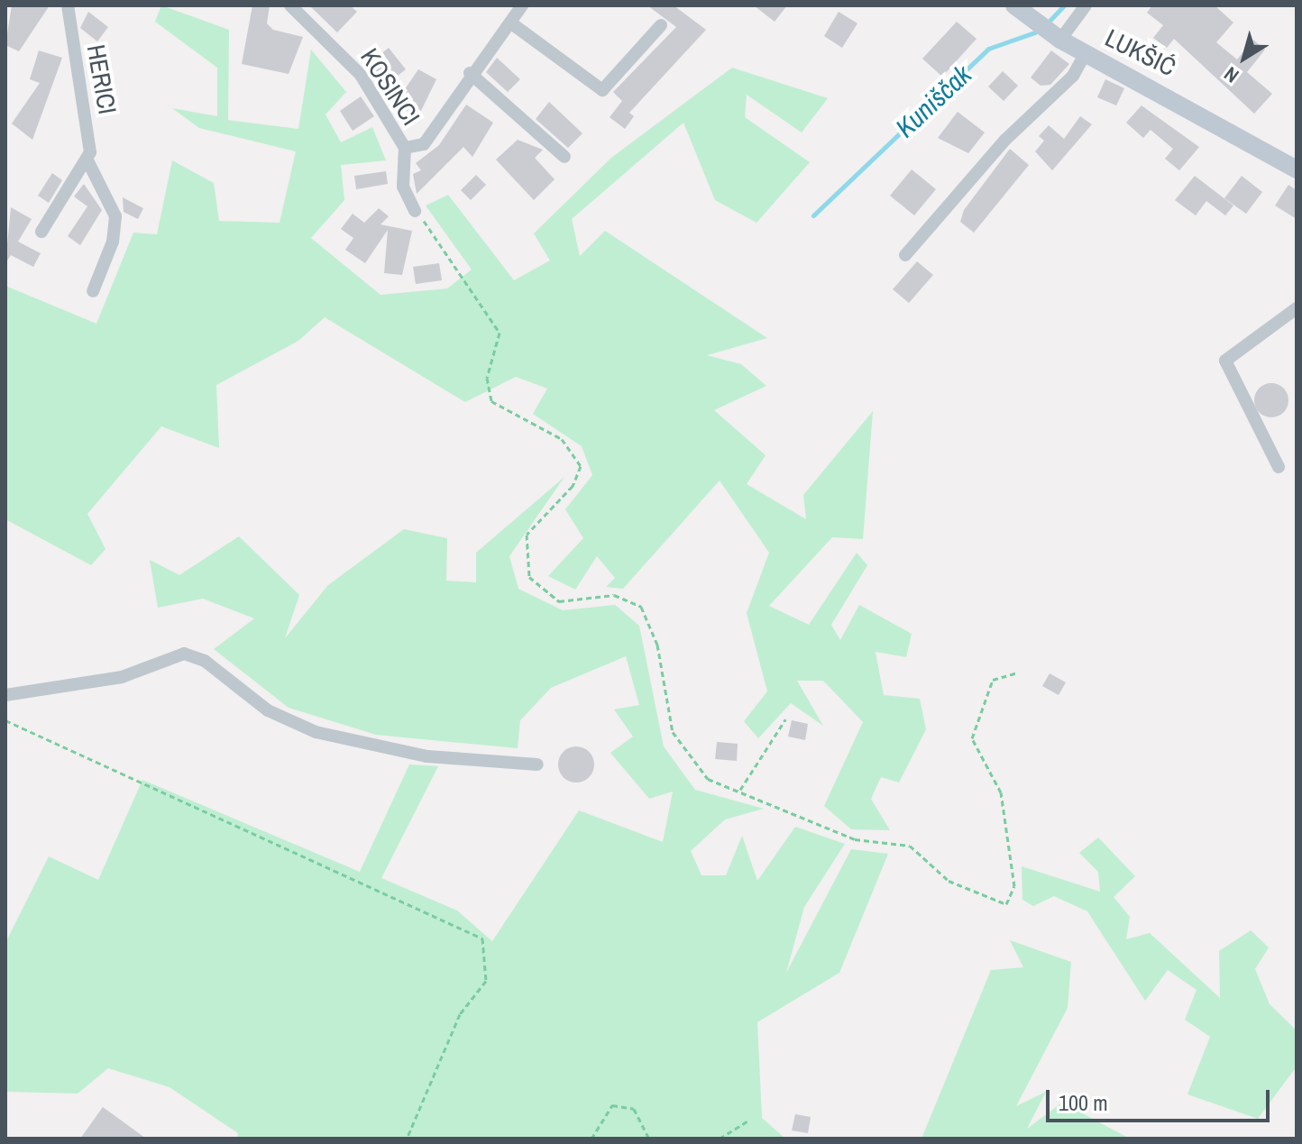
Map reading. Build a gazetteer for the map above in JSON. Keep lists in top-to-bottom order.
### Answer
{
  "streets": {
    "main road": ["LUKŠIĆ"],
    "street": ["HERICI", "KOSINCI"]
  },
  "water": ["Kuniščak"],
  "scale_bar": "100 m",
  "north": "bottom left"
}
